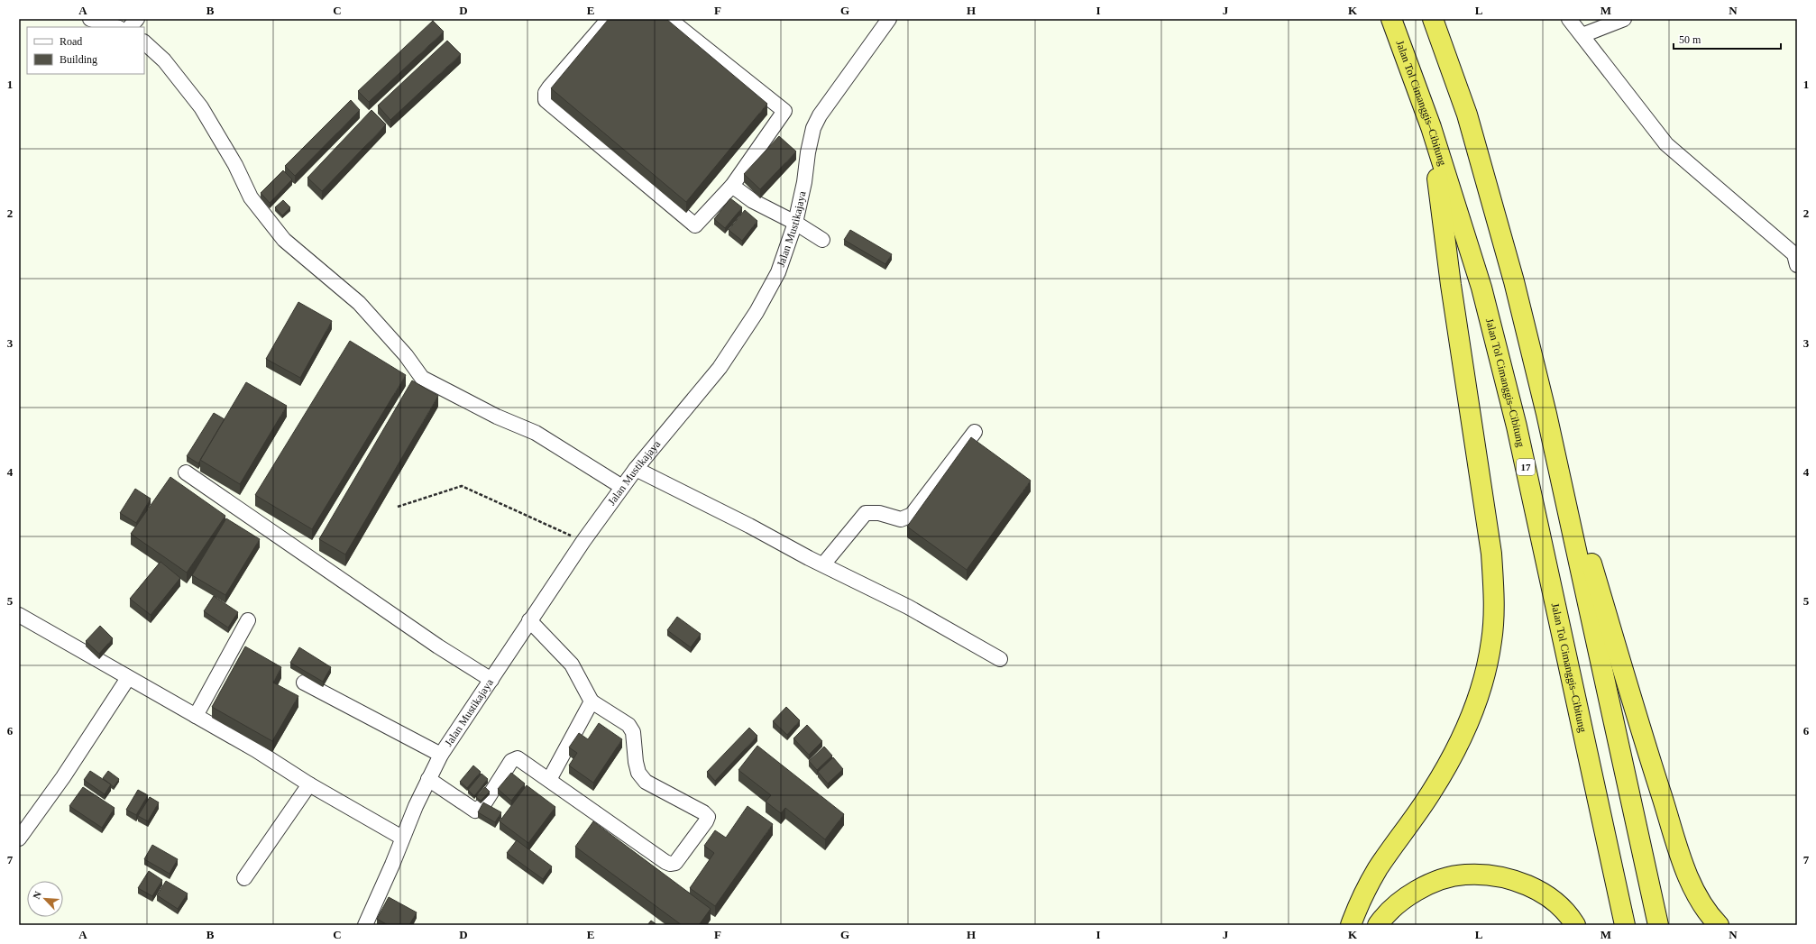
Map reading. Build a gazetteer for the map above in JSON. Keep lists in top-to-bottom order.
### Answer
{
  "streets": {
    "highway": ["Jalan Tol Cimanggis–Cibitung", "17"],
    "street": ["Jalan Mustikajaya"]
  },
  "legend": ["Road", "Building"],
  "scale_bar": "50 m",
  "north": "top left",
  "grid": {
    "columns": [
      "A",
      "B",
      "C",
      "D",
      "E",
      "F",
      "G",
      "H",
      "I",
      "J",
      "K",
      "L",
      "M",
      "N"
    ],
    "rows": [
      "1",
      "2",
      "3",
      "4",
      "5",
      "6",
      "7"
    ]
  }
}
